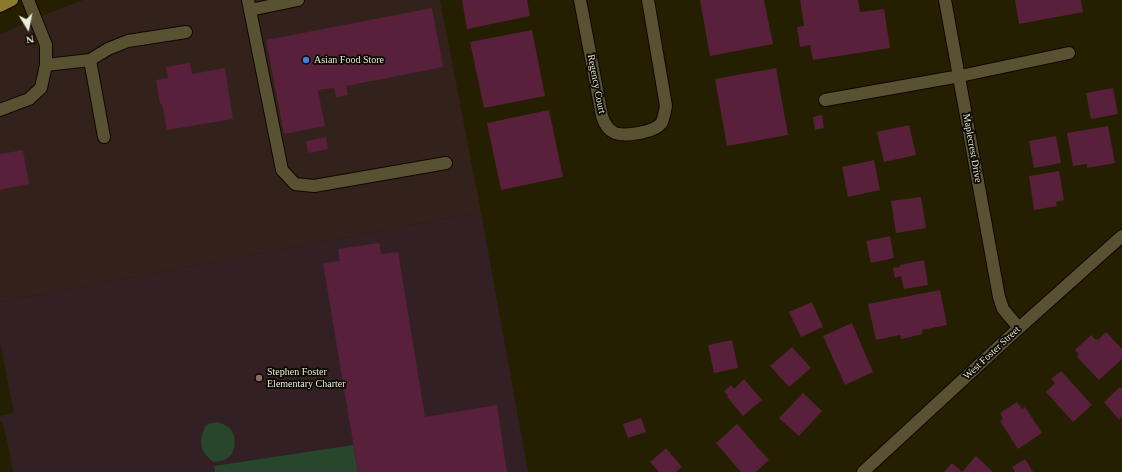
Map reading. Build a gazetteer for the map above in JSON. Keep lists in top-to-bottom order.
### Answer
{
  "streets": {
    "street": ["Regency Court", "Maplecrest Drive", "West Foster Street"]
  },
  "crossings": [
    ["Maplecrest Drive", "West Foster Street"]
  ],
  "places": ["Asian Food Store", "Stephen Foster Elementary Charter"],
  "north": "bottom"
}
